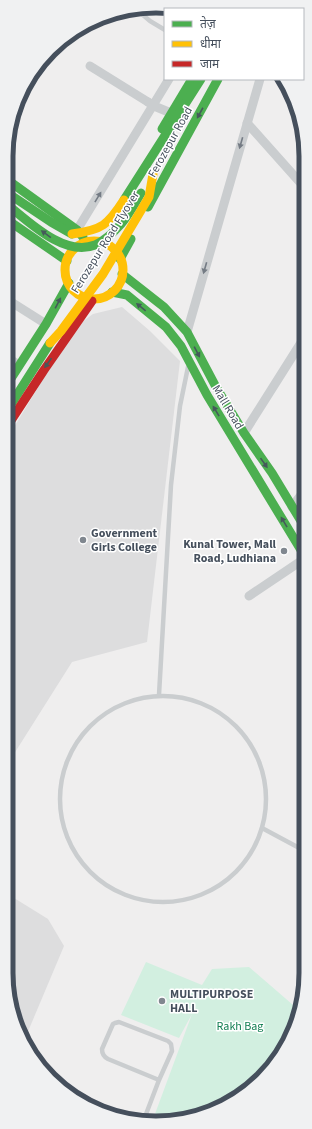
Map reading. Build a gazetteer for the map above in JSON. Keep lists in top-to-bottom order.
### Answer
{
  "streets": {
    "main road": ["Ferozepur Road", "Ferozepur Road Flyover", "Mall Road"]
  },
  "crossings": [
    ["Ferozepur Road", "Ferozepur Road Flyover"],
    ["Ferozepur Road", "Mall Road"],
    ["Ferozepur Road Flyover", "Mall Road"]
  ],
  "parks": ["Rakh Bag"],
  "places": ["Government Girls College", "Kunal Tower, Mall Road, Ludhiana", "MULTIPURPOSE HALL"],
  "legend": ["तेज़", "धीमा", "जाम"]
}
